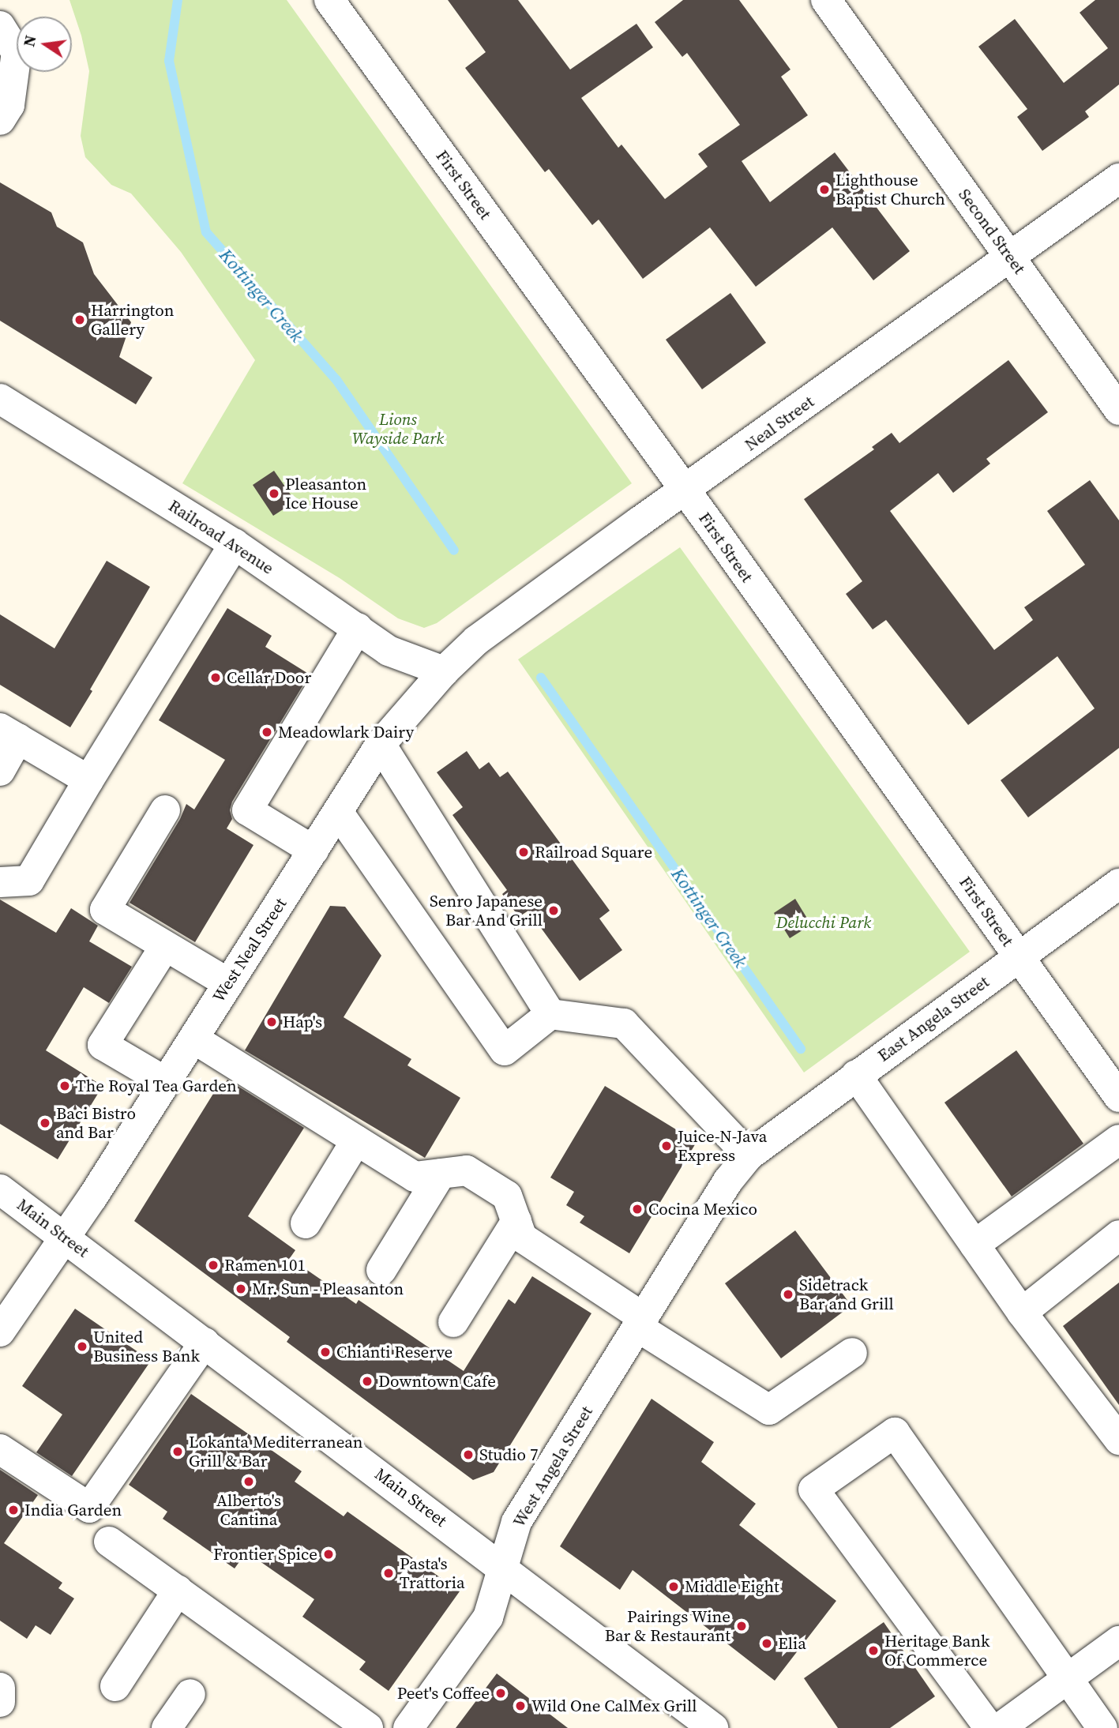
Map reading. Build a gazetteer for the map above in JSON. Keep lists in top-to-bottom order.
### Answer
{
  "streets": {
    "street": [
      "First Street",
      "Second Street",
      "Neal Street",
      "Railroad Avenue",
      "West Neal Street",
      "East Angela Street",
      "Main Street",
      "West Angela Street"
    ]
  },
  "crossings": [
    ["First Street", "Neal Street"],
    ["First Street", "East Angela Street"],
    ["Second Street", "Neal Street"],
    ["Neal Street", "Railroad Avenue"],
    ["Neal Street", "West Neal Street"],
    ["Railroad Avenue", "West Neal Street"],
    ["West Neal Street", "Main Street"],
    ["East Angela Street", "West Angela Street"],
    ["Main Street", "West Angela Street"]
  ],
  "water": ["Kottinger Creek"],
  "parks": ["Lions Wayside Park", "Delucchi Park"],
  "places": [
    "Lighthouse Baptist Church",
    "Harrington Gallery",
    "Pleasanton Ice House",
    "Cellar Door",
    "Meadowlark Dairy",
    "Railroad Square",
    "Senro Japanese Bar And Grill",
    "Hap's",
    "The Royal Tea Garden",
    "Baci Bistro and Bar",
    "Juice-N-Java Express",
    "Cocina Mexico",
    "Ramen 101",
    "Mr. Sun - Pleasanton",
    "Sidetrack Bar and Grill",
    "United Business Bank",
    "Chianti Reserve",
    "Downtown Cafe",
    "Lokanta Mediterranean Grill & Bar",
    "Studio 7",
    "Alberto's Cantina",
    "India Garden",
    "Frontier Spice",
    "Pasta's Trattoria",
    "Middle Eight",
    "Pairings Wine Bar & Restaurant",
    "Elia",
    "Heritage Bank Of Commerce",
    "Peet's Coffee",
    "Wild One CalMex Grill"
  ],
  "north": "left"
}
